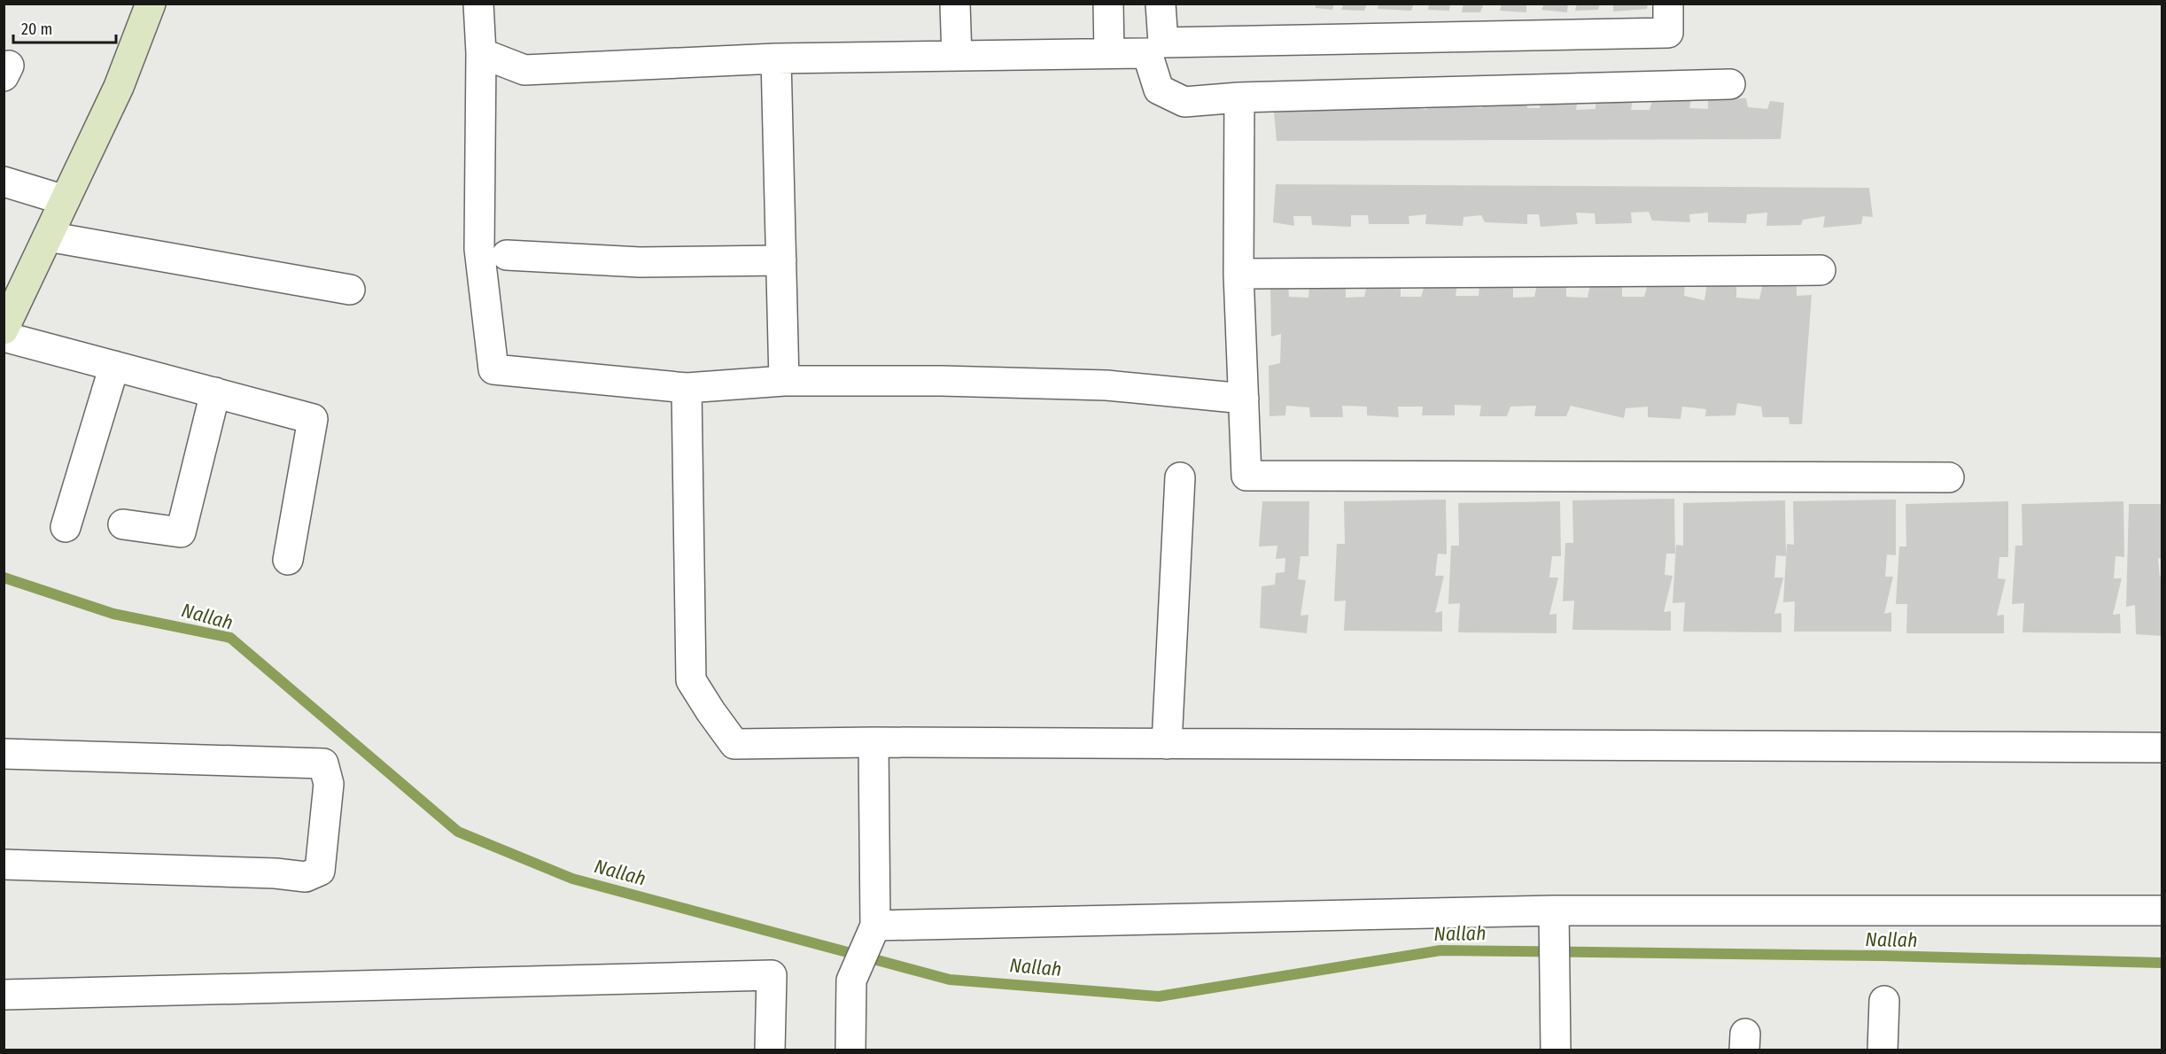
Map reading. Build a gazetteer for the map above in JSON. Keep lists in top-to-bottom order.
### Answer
{
  "water": ["Nallah"],
  "scale_bar": "20 m"
}
